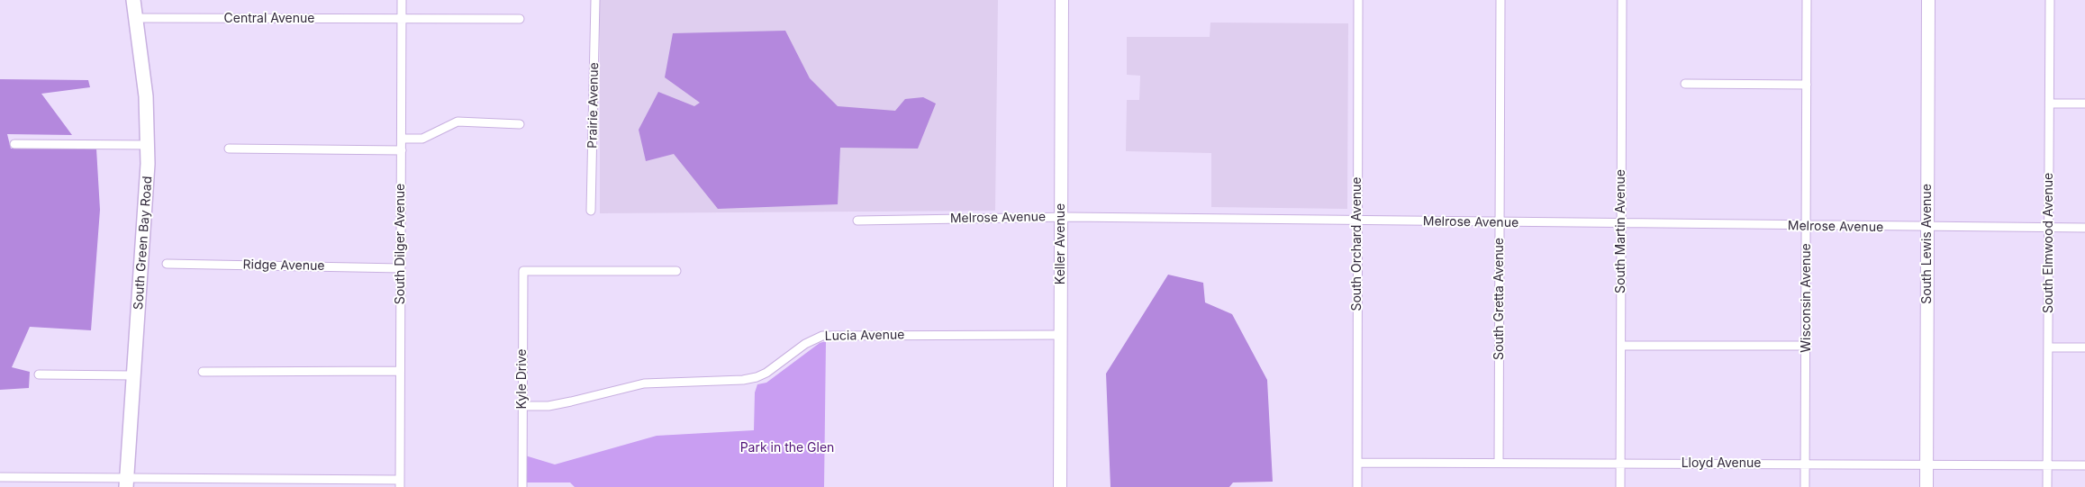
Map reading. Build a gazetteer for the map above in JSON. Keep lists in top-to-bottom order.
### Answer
{
  "streets": {
    "main road": ["South Green Bay Road"],
    "street": [
      "Central Avenue",
      "Prairie Avenue",
      "Melrose Avenue",
      "South Martin Avenue",
      "South Elmwood Avenue",
      "South Dilger Avenue",
      "Keller Avenue",
      "South Orchard Avenue",
      "South Lewis Avenue",
      "Ridge Avenue",
      "Wisconsin Avenue",
      "South Gretta Avenue",
      "Lucia Avenue",
      "Kyle Drive",
      "Lloyd Avenue"
    ]
  },
  "crossings": [
    ["Central Avenue", "South Green Bay Road"],
    ["Central Avenue", "South Dilger Avenue"],
    ["Melrose Avenue", "South Martin Avenue"],
    ["Melrose Avenue", "South Elmwood Avenue"],
    ["Melrose Avenue", "Keller Avenue"],
    ["Melrose Avenue", "South Orchard Avenue"],
    ["Melrose Avenue", "South Lewis Avenue"],
    ["Melrose Avenue", "Wisconsin Avenue"],
    ["Melrose Avenue", "South Gretta Avenue"],
    ["South Martin Avenue", "Lloyd Avenue"],
    ["South Elmwood Avenue", "Lloyd Avenue"],
    ["South Dilger Avenue", "Ridge Avenue"],
    ["Keller Avenue", "Lucia Avenue"],
    ["South Orchard Avenue", "Lloyd Avenue"],
    ["South Lewis Avenue", "Lloyd Avenue"],
    ["Wisconsin Avenue", "Lloyd Avenue"],
    ["South Gretta Avenue", "Lloyd Avenue"],
    ["Lucia Avenue", "Kyle Drive"]
  ],
  "parks": ["Park in the Glen"]
}
